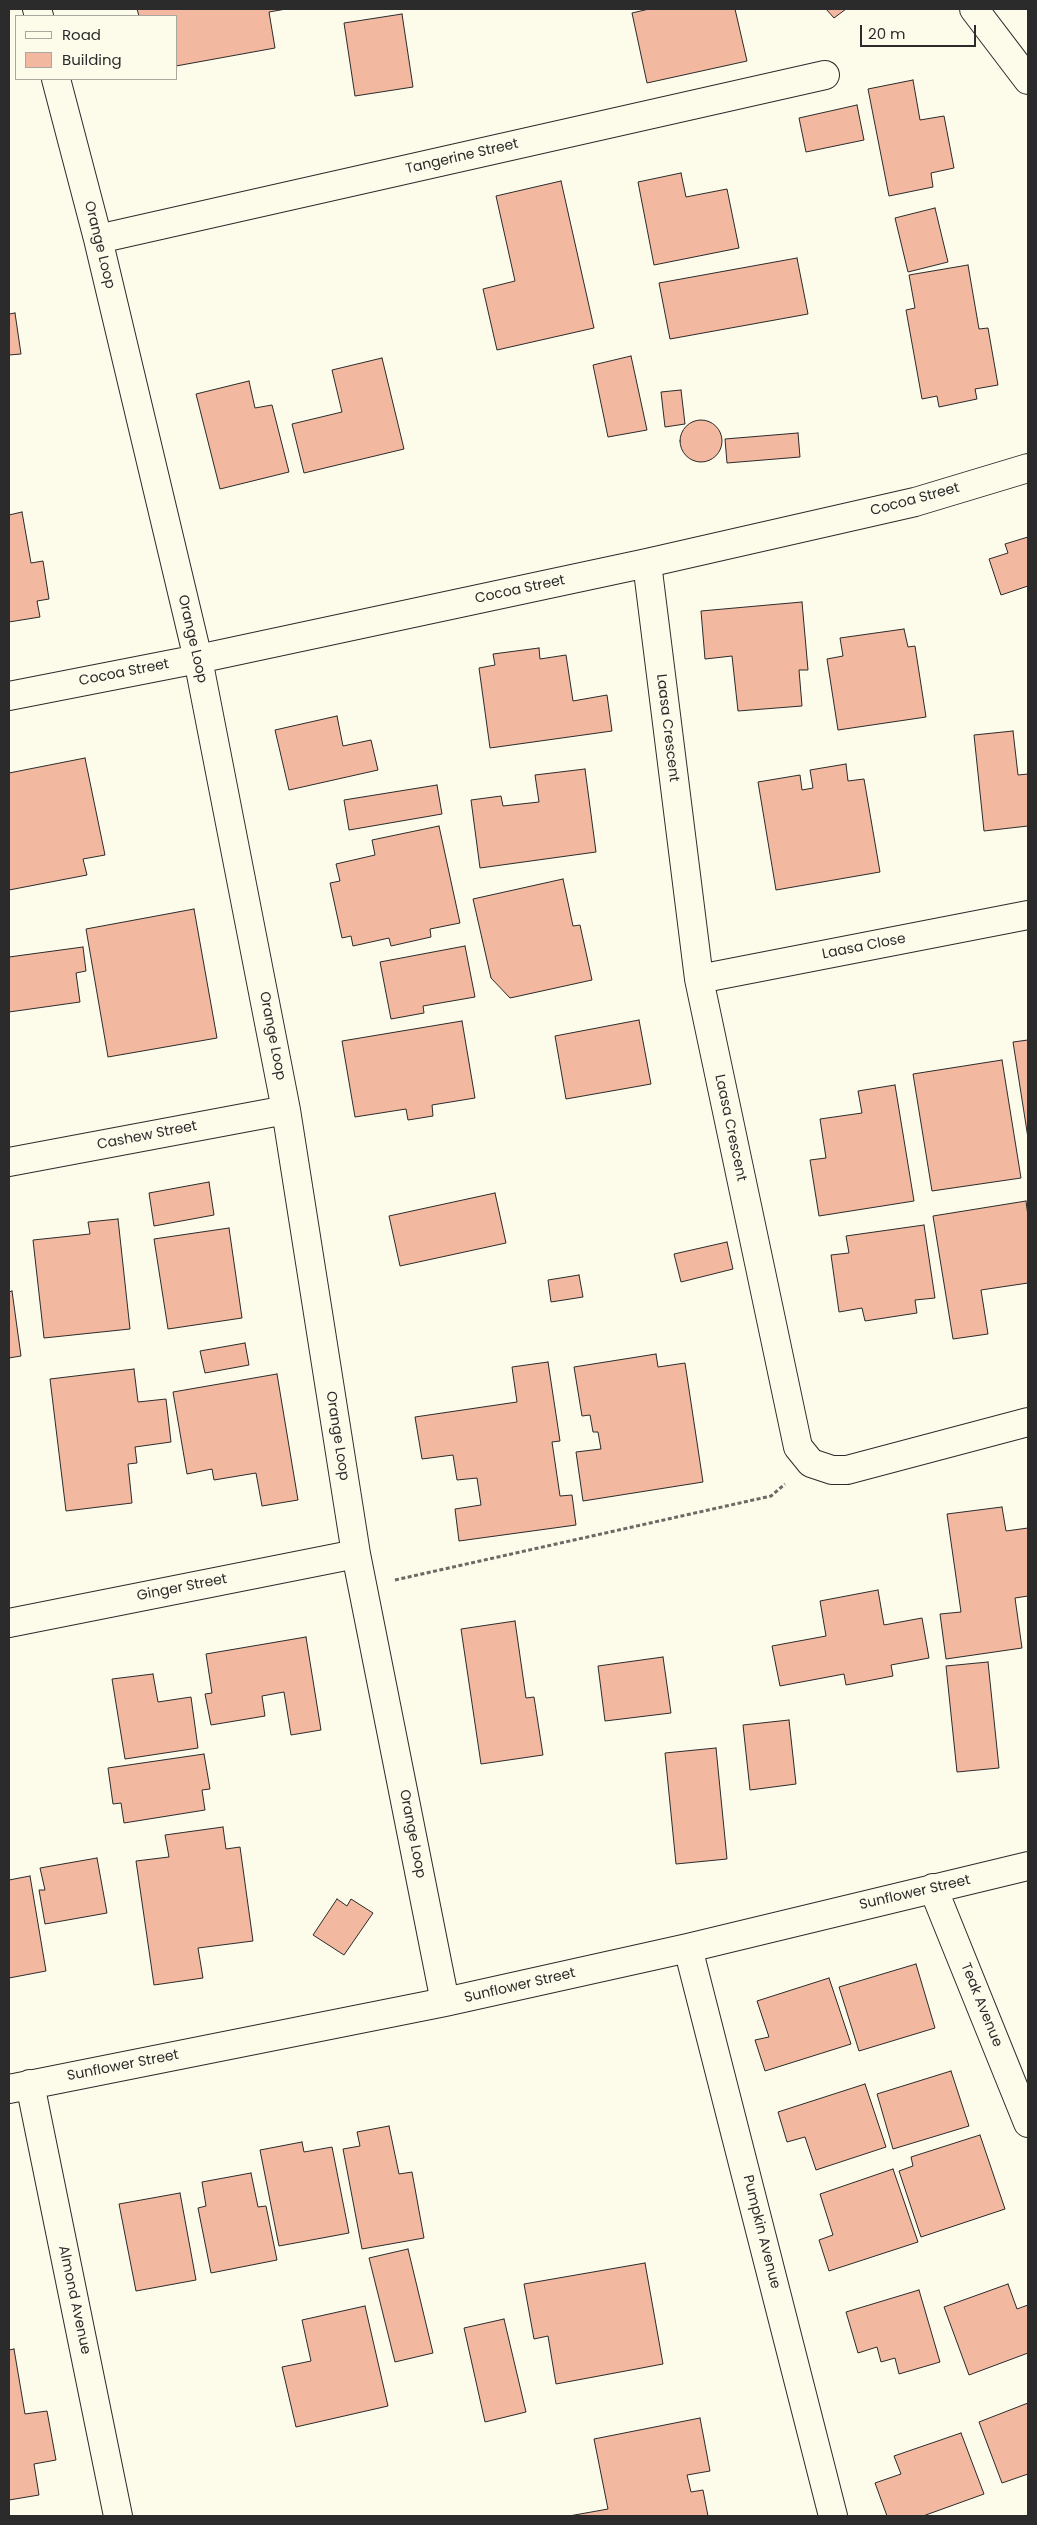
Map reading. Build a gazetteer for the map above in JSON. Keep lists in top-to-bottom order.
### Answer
{
  "streets": {
    "street": [
      "Tangerine Street",
      "Orange Loop",
      "Cocoa Street",
      "Laasa Crescent",
      "Laasa Close",
      "Cashew Street",
      "Ginger Street",
      "Sunflower Street",
      "Teak Avenue",
      "Pumpkin Avenue",
      "Almond Avenue"
    ]
  },
  "crossings": [
    ["Tangerine Street", "Orange Loop"],
    ["Orange Loop", "Cocoa Street"],
    ["Orange Loop", "Cashew Street"],
    ["Orange Loop", "Ginger Street"],
    ["Orange Loop", "Sunflower Street"],
    ["Cocoa Street", "Laasa Crescent"],
    ["Laasa Crescent", "Laasa Close"],
    ["Sunflower Street", "Teak Avenue"],
    ["Sunflower Street", "Pumpkin Avenue"],
    ["Sunflower Street", "Almond Avenue"]
  ],
  "legend": ["Road", "Building"],
  "scale_bar": "20 m"
}
